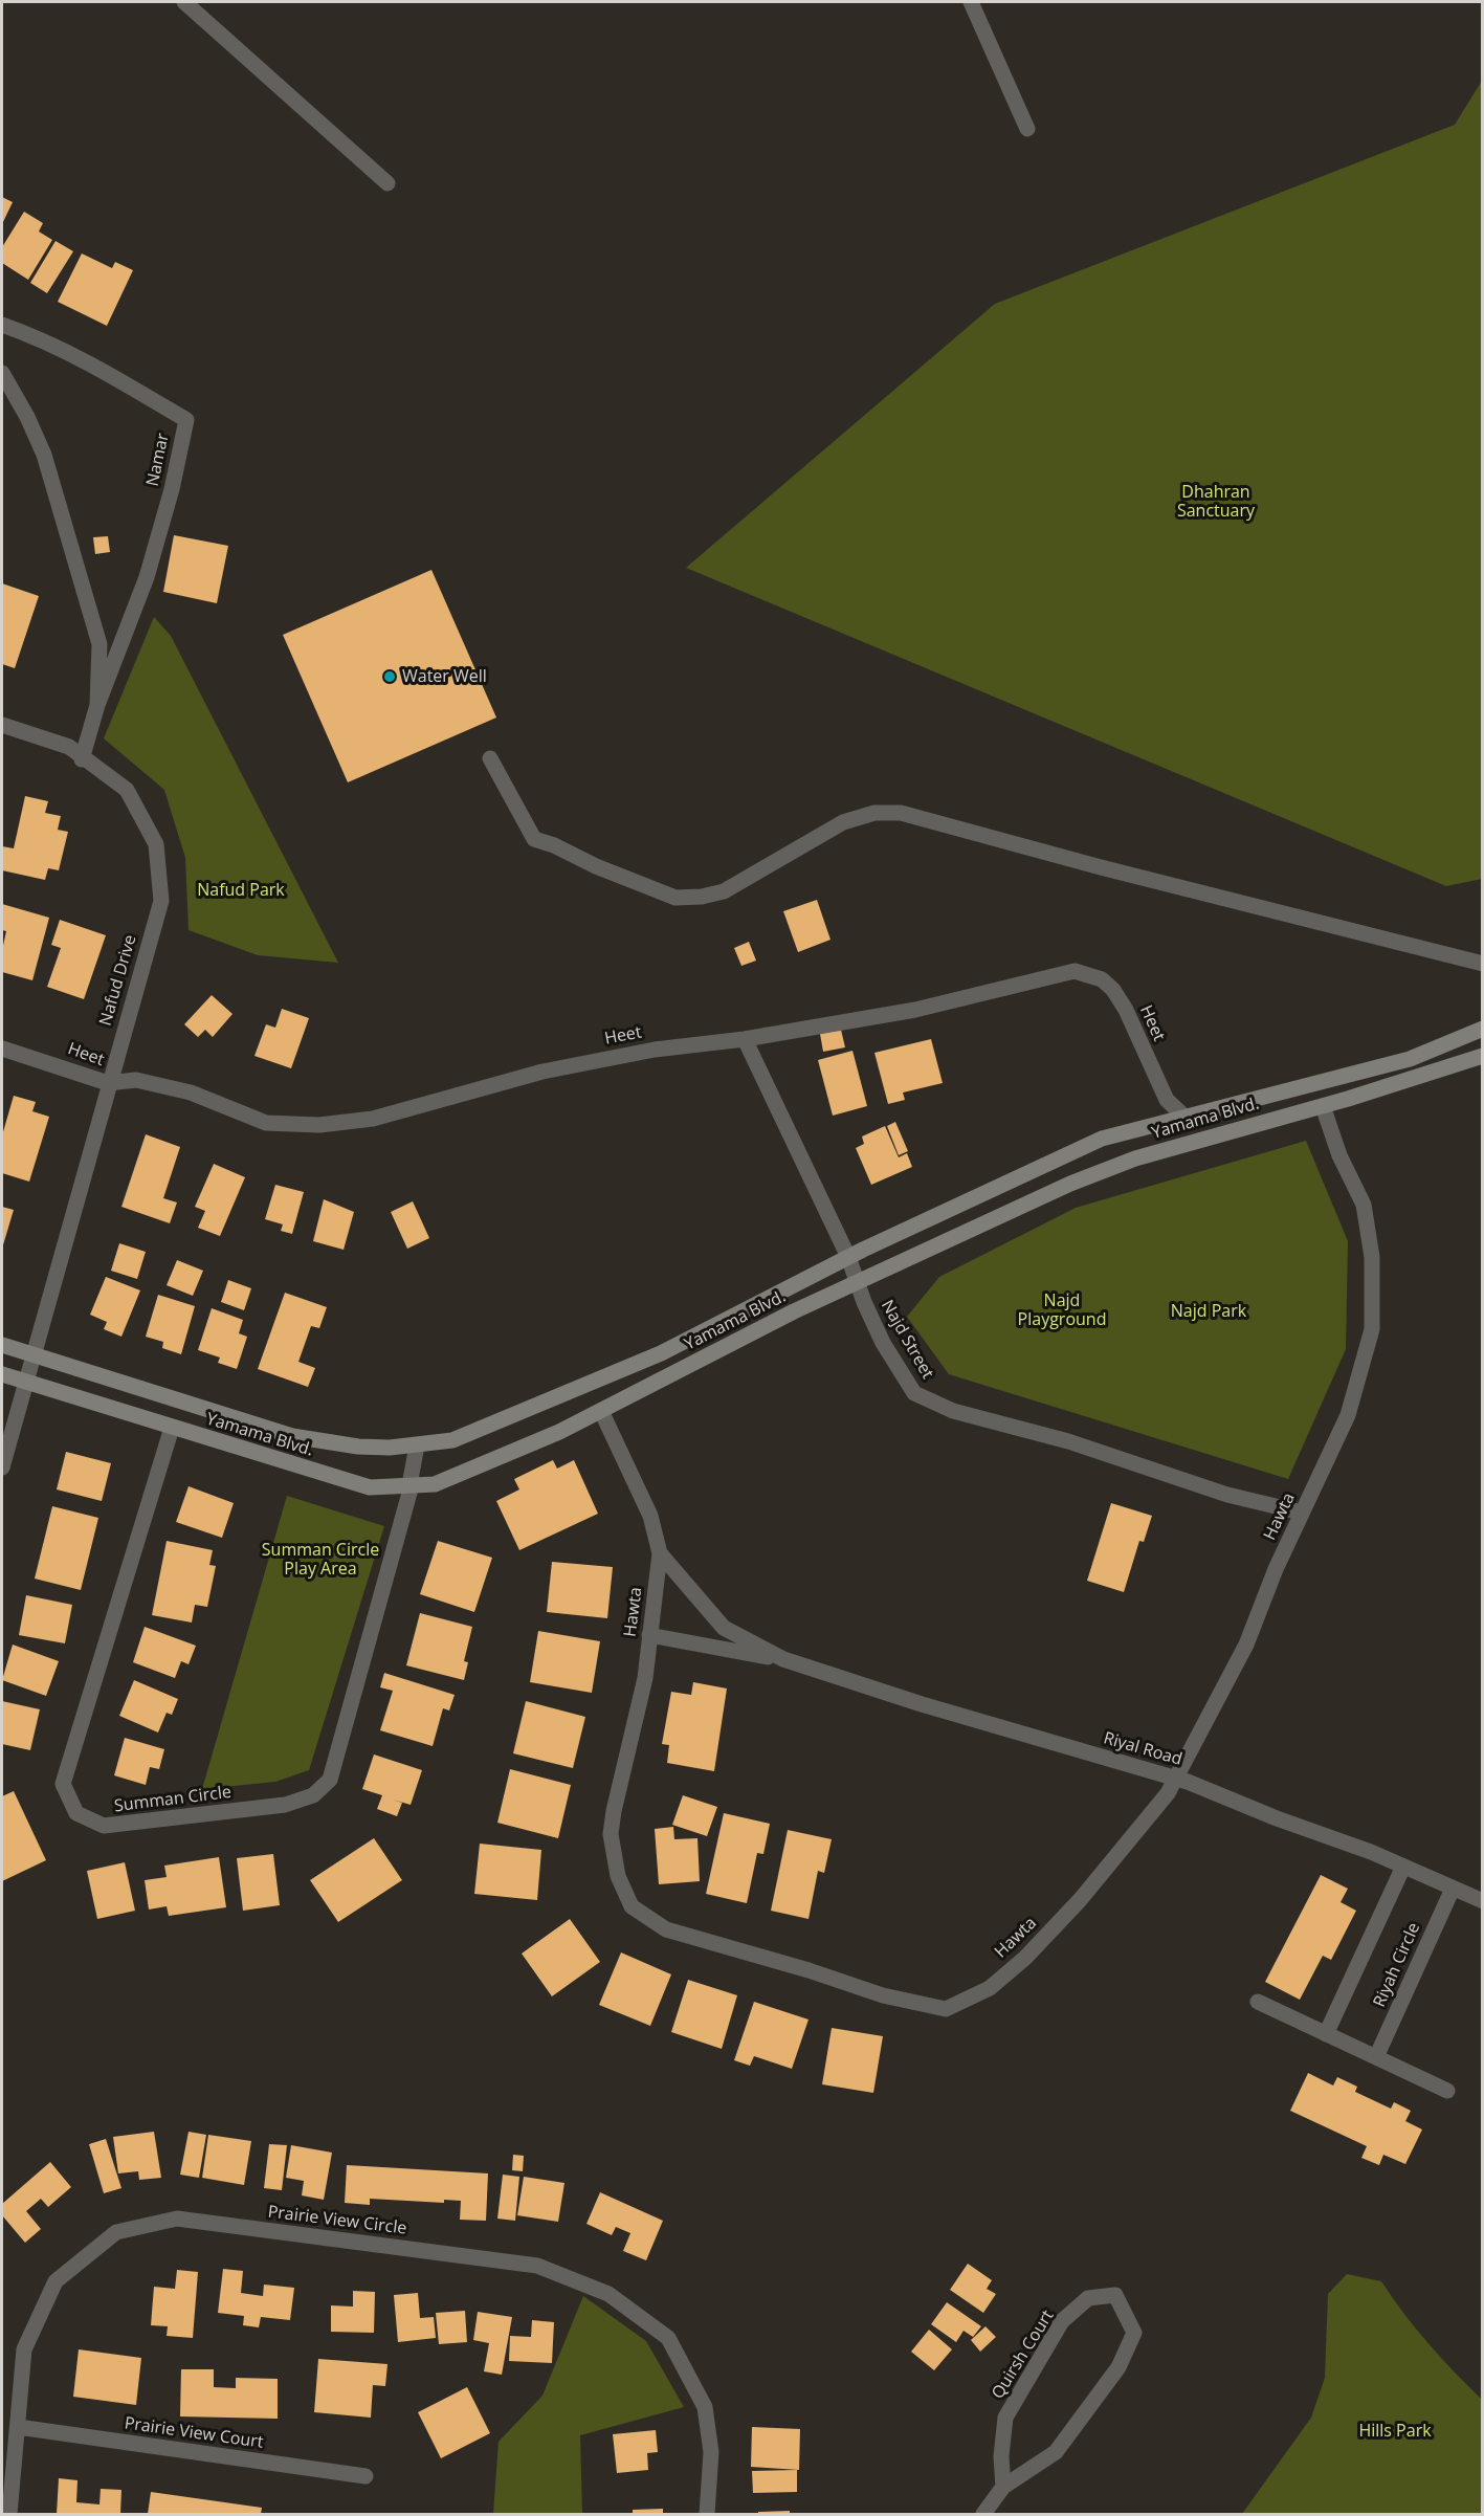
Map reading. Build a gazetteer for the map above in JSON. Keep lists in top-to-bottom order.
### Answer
{
  "streets": {
    "main road": ["Yamama Blvd."],
    "street": [
      "Namar",
      "Nafud Drive",
      "Heet",
      "Najd Street",
      "Hawta",
      "Riyal Road",
      "Summan Circle",
      "Riyah Circle",
      "Prairie View Circle",
      "Quirsh Court",
      "Prairie View Court"
    ]
  },
  "crossings": [
    ["Namar", "Nafud Drive"],
    ["Nafud Drive", "Heet"],
    ["Nafud Drive", "Yamama Blvd."],
    ["Heet", "Yamama Blvd."],
    ["Heet", "Najd Street"],
    ["Yamama Blvd.", "Najd Street"],
    ["Yamama Blvd.", "Hawta"],
    ["Yamama Blvd.", "Summan Circle"],
    ["Najd Street", "Hawta"],
    ["Hawta", "Riyal Road"],
    ["Riyal Road", "Riyah Circle"],
    ["Prairie View Circle", "Prairie View Court"]
  ],
  "parks": [
    "Dhahran Sanctuary",
    "Nafud Park",
    "Najd Playground",
    "Najd Park",
    "Summan Circle Play Area",
    "Hills Park"
  ],
  "places": ["Water Well"]
}
